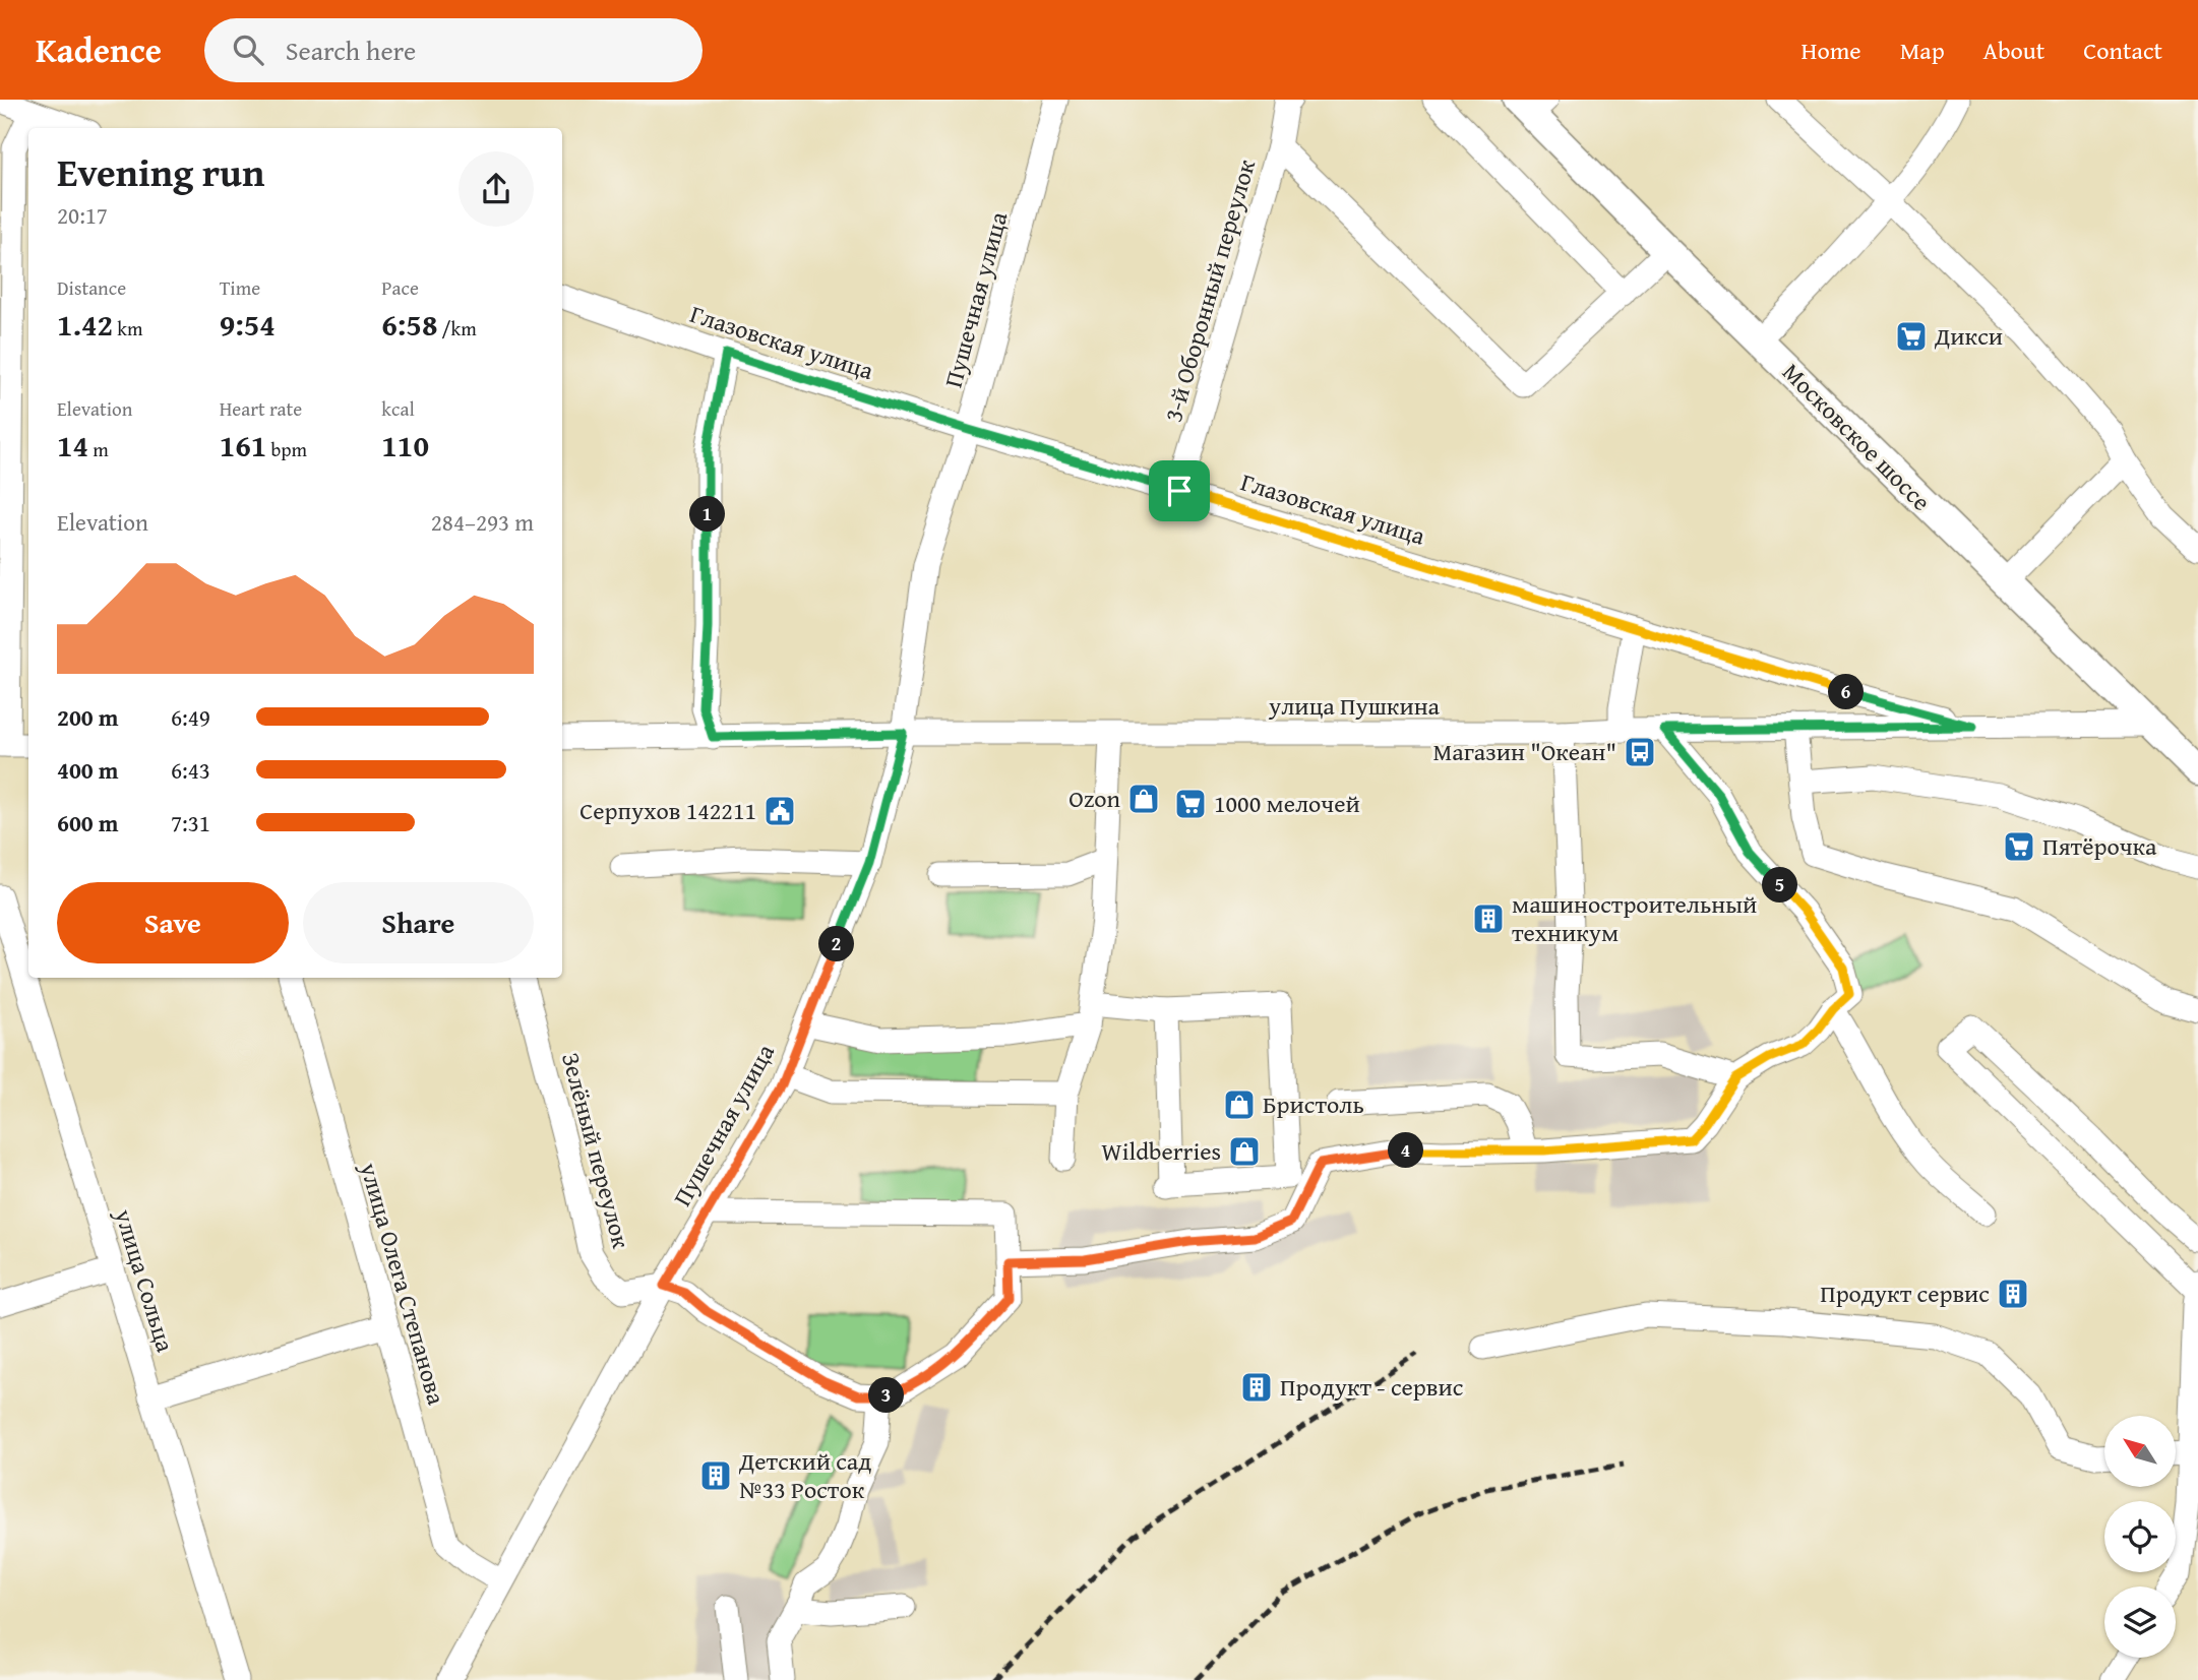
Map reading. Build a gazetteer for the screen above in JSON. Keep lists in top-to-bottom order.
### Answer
{
  "streets": {
    "main road": ["Московское шоссе"],
    "street": [
      "3-й Оборонный переулок",
      "Пушечная улица",
      "Глазовская улица",
      "улица Пушкина",
      "Зелёный переулок",
      "улица Сольца",
      "улица Олега Степанова"
    ]
  },
  "crossings": [
    ["3-й Оборонный переулок", "Глазовская улица"],
    ["Пушечная улица", "Глазовская улица"],
    ["Пушечная улица", "улица Пушкина"],
    ["Пушечная улица", "Зелёный переулок"],
    ["Пушечная улица", "улица Олега Степанова"],
    ["Глазовская улица", "улица Пушкина"],
    ["Московское шоссе", "улица Пушкина"]
  ],
  "places": {
    "supermarket": ["Дикси", "1000 мелочей", "Пятёрочка"],
    "bus stop": ["Магазин \"Океан\""],
    "shop": ["Ozon", "Бристоль", "Wildberries"],
    "public building": ["Серпухов 142211"],
    "building": [
      "машиностроительный техникум",
      "Продукт сервис",
      "Продукт - сервис",
      "Детский сад №33 Росток"
    ]
  },
  "north": "top left",
  "page": {
    "header": "Kadence",
    "search": "Search here",
    "nav": [
      "Home",
      "Map",
      "About",
      "Contact"
    ],
    "heading": ["Evening run", "20:17"],
    "stats": [
      ["Distance", "1.42 km"],
      ["Time", "9:54"],
      ["Pace", "6:58 /km"],
      ["Elevation", "14 m"],
      ["Heart rate", "161 bpm"],
      ["kcal", "110"]
    ],
    "chart": ["Elevation", "284–293 m"],
    "pins": [
      "1",
      "6",
      "5",
      "2",
      "4",
      "3"
    ],
    "list": [
      {
        "name": "200 m",
        "note": "6:49"
      },
      {
        "name": "400 m",
        "note": "6:43"
      },
      {
        "name": "600 m",
        "note": "7:31"
      }
    ],
    "buttons": ["Save", "Share"]
  }
}
